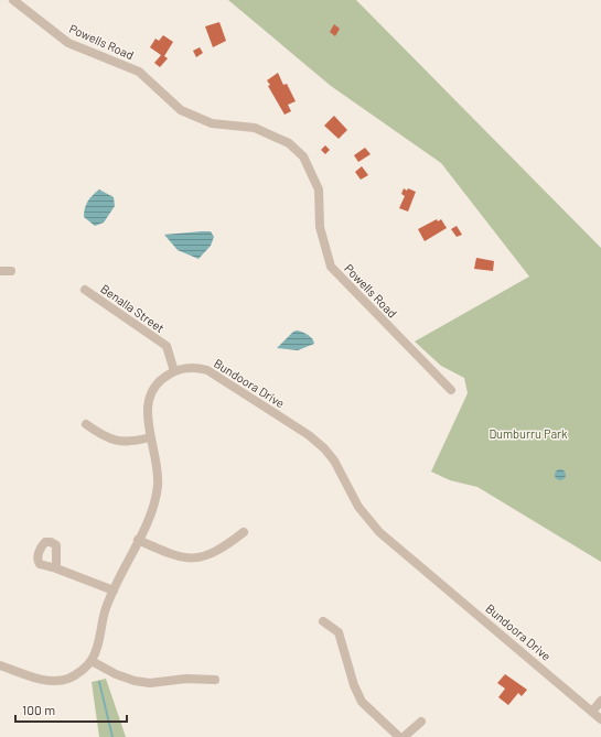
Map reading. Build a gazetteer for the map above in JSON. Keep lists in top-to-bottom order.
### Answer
{
  "streets": {
    "street": ["Powells Road", "Benalla Street", "Bundoora Drive"]
  },
  "crossings": [
    ["Benalla Street", "Bundoora Drive"]
  ],
  "parks": ["Dumburru Park"],
  "scale_bar": "100 m"
}
